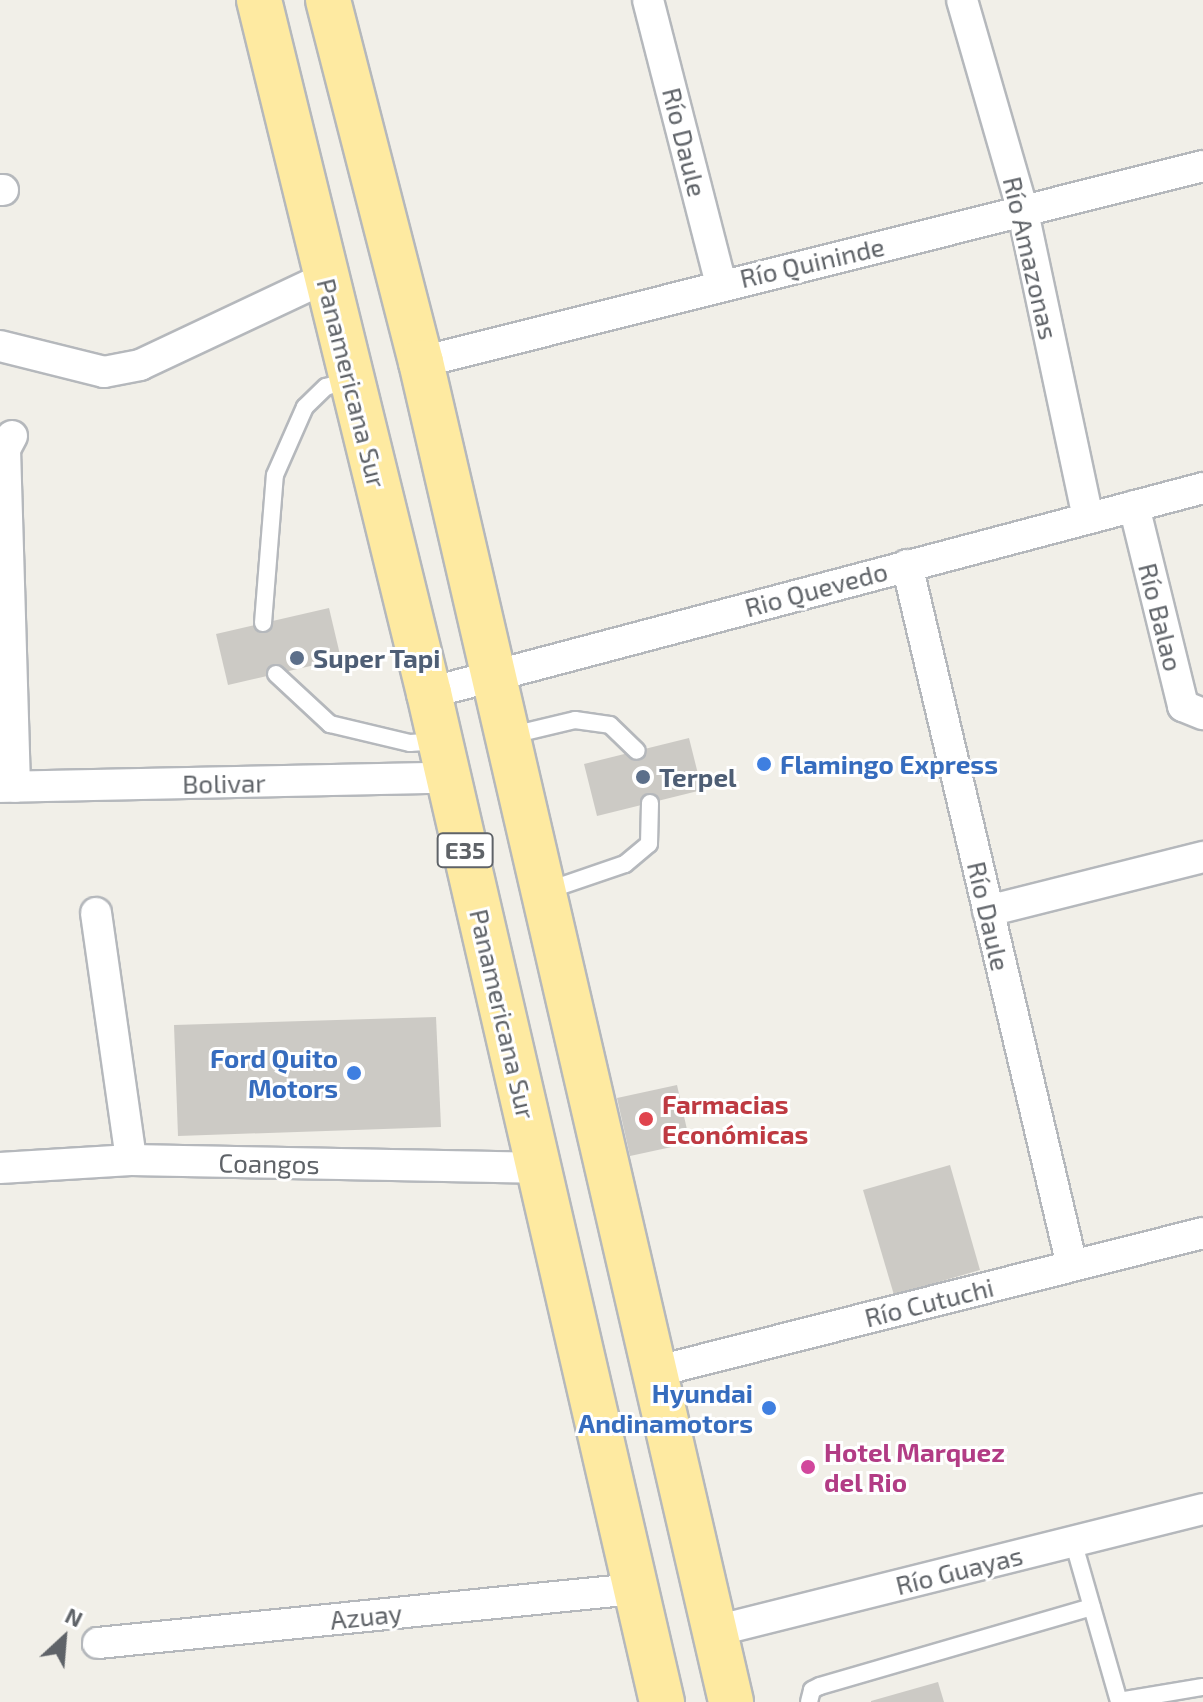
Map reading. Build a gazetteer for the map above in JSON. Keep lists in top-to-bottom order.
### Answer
{
  "streets": {
    "highway": ["Panamericana Sur", "E35"],
    "street": [
      "Río Daule",
      "Río Amazonas",
      "Río Quininde",
      "Rio Quevedo",
      "Río Balao",
      "Bolivar",
      "Coangos",
      "Río Cutuchi",
      "Río Guayas",
      "Azuay"
    ]
  },
  "crossings": [
    ["Río Daule", "Río Quininde"],
    ["Río Daule", "Rio Quevedo"],
    ["Río Daule", "Río Cutuchi"],
    ["Río Amazonas", "Río Quininde"],
    ["Río Amazonas", "Rio Quevedo"],
    ["Río Quininde", "E35"],
    ["Panamericana Sur", "Rio Quevedo"],
    ["Panamericana Sur", "Bolivar"],
    ["Panamericana Sur", "Coangos"],
    ["Panamericana Sur", "Azuay"],
    ["Rio Quevedo", "Río Balao"],
    ["Rio Quevedo", "E35"],
    ["E35", "Río Cutuchi"],
    ["E35", "Río Guayas"]
  ],
  "places": [
    "Super Tapi",
    "Flamingo Express",
    "Terpel",
    "Ford Quito Motors",
    "Farmacias Económicas",
    "Hyundai Andinamotors",
    "Hotel Marquez del Rio"
  ],
  "north": "top right"
}
